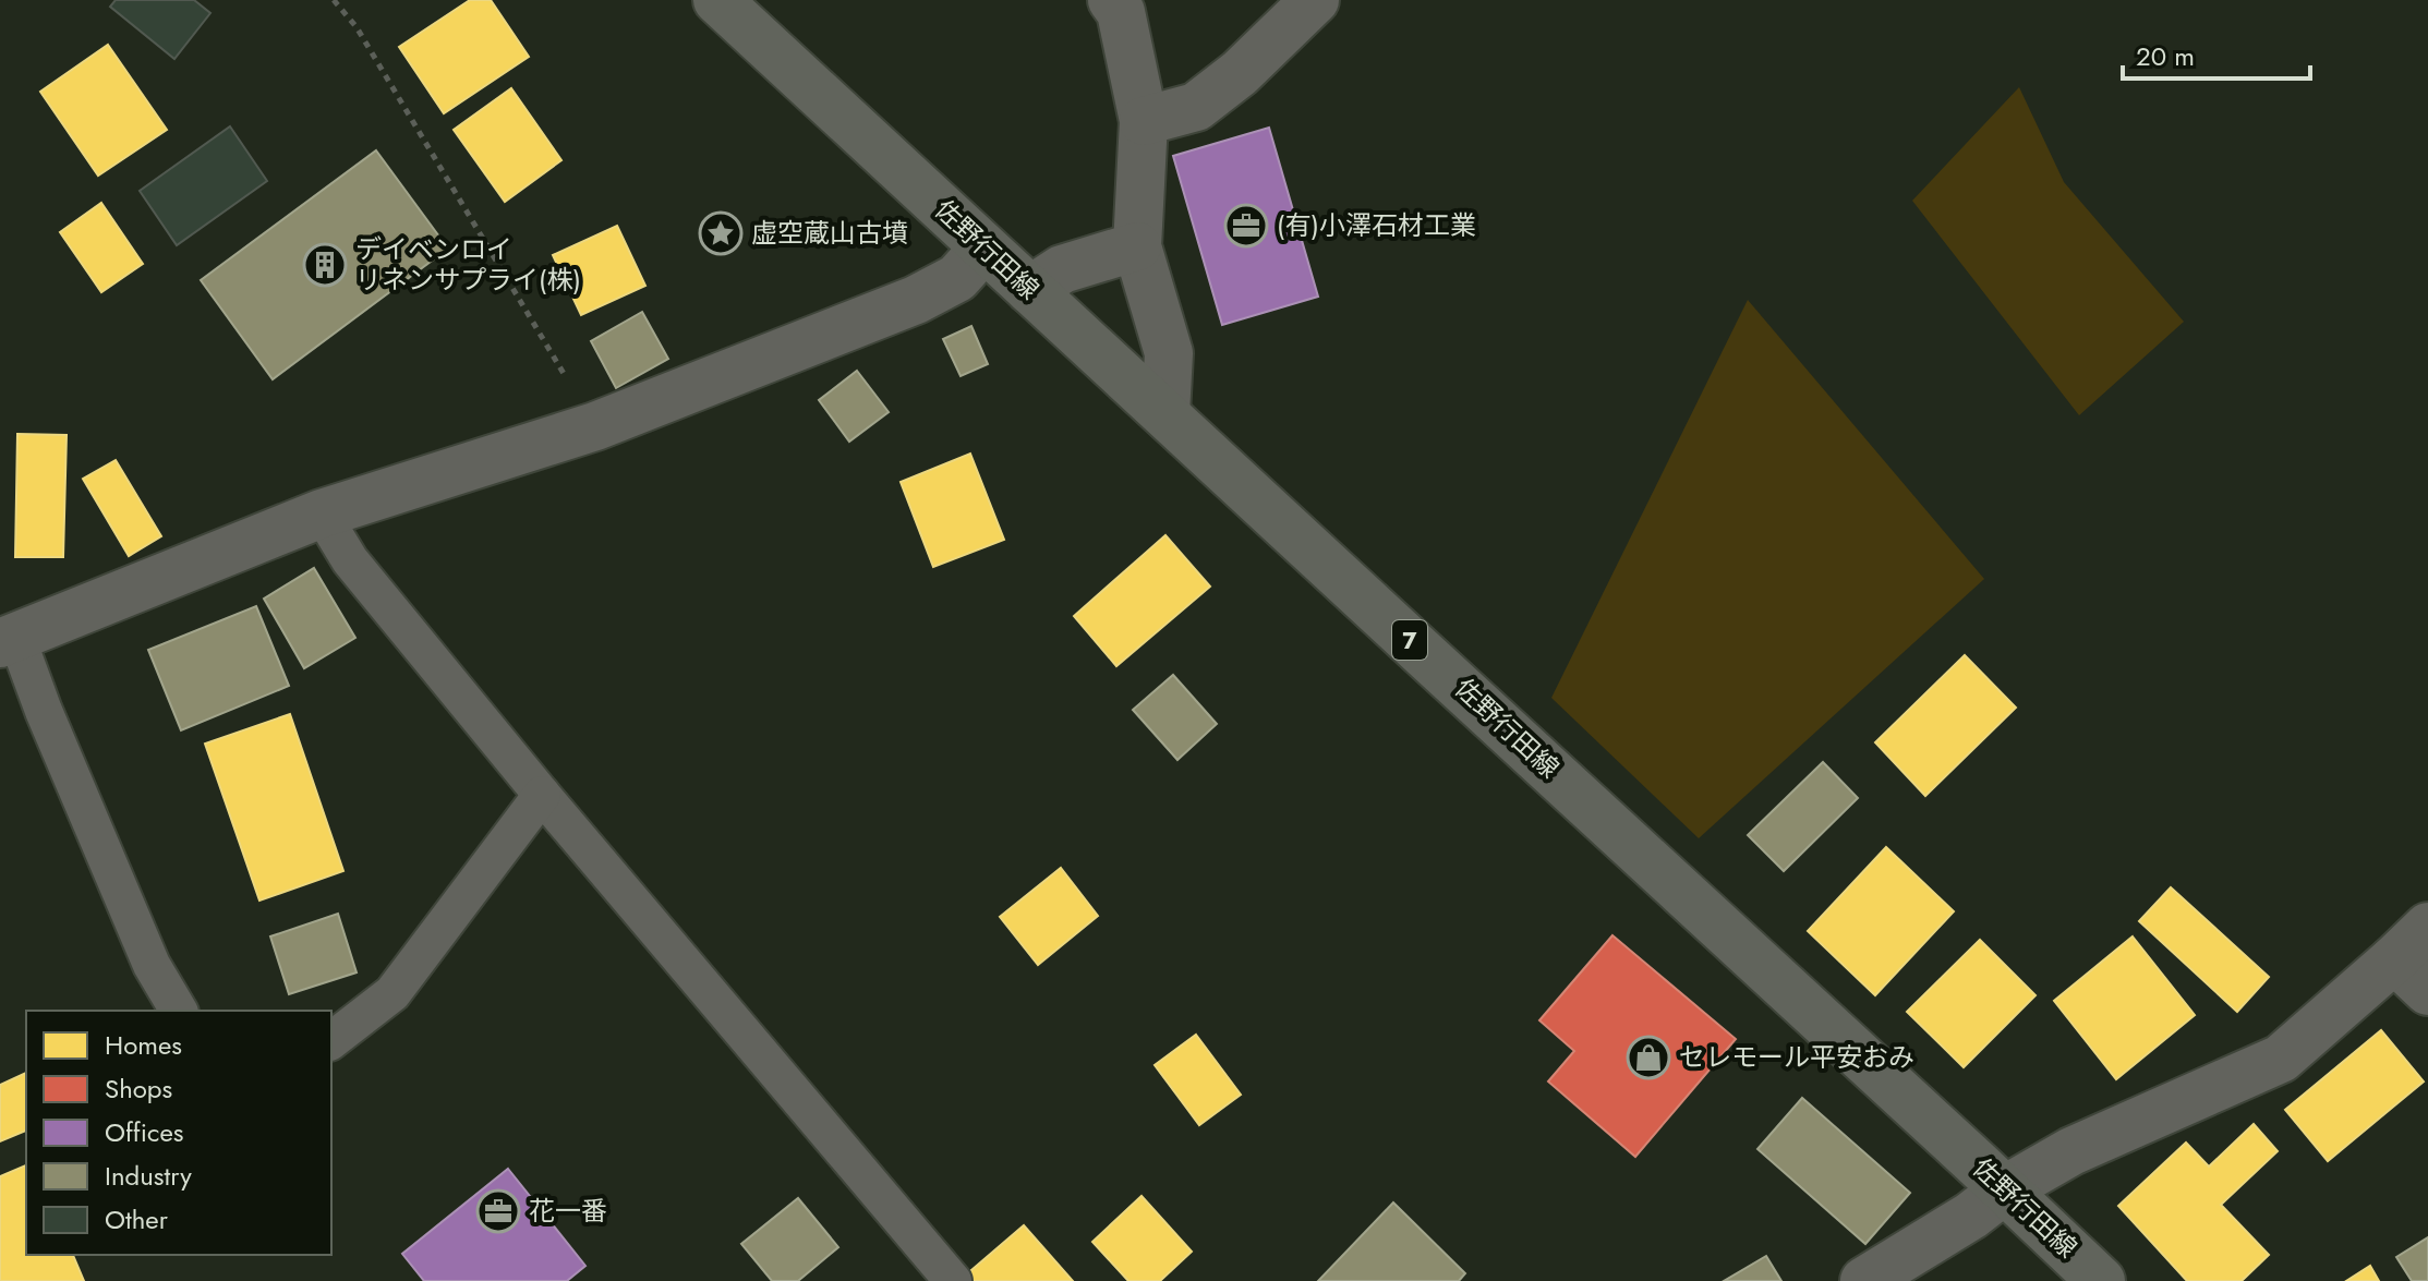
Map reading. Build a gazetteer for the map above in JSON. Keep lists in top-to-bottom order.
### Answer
{
  "streets": {
    "main road": ["佐野行田線", "7"]
  },
  "places": {
    "office": ["(有)小澤石材工業", "花一番"],
    "place": ["虚空蔵山古墳"],
    "building": ["デイベンロイ リネンサプライ(株)"],
    "shop": ["セレモール平安おみ"]
  },
  "legend": [
    "Homes",
    "Shops",
    "Offices",
    "Industry",
    "Other"
  ],
  "scale_bar": "20 m"
}
